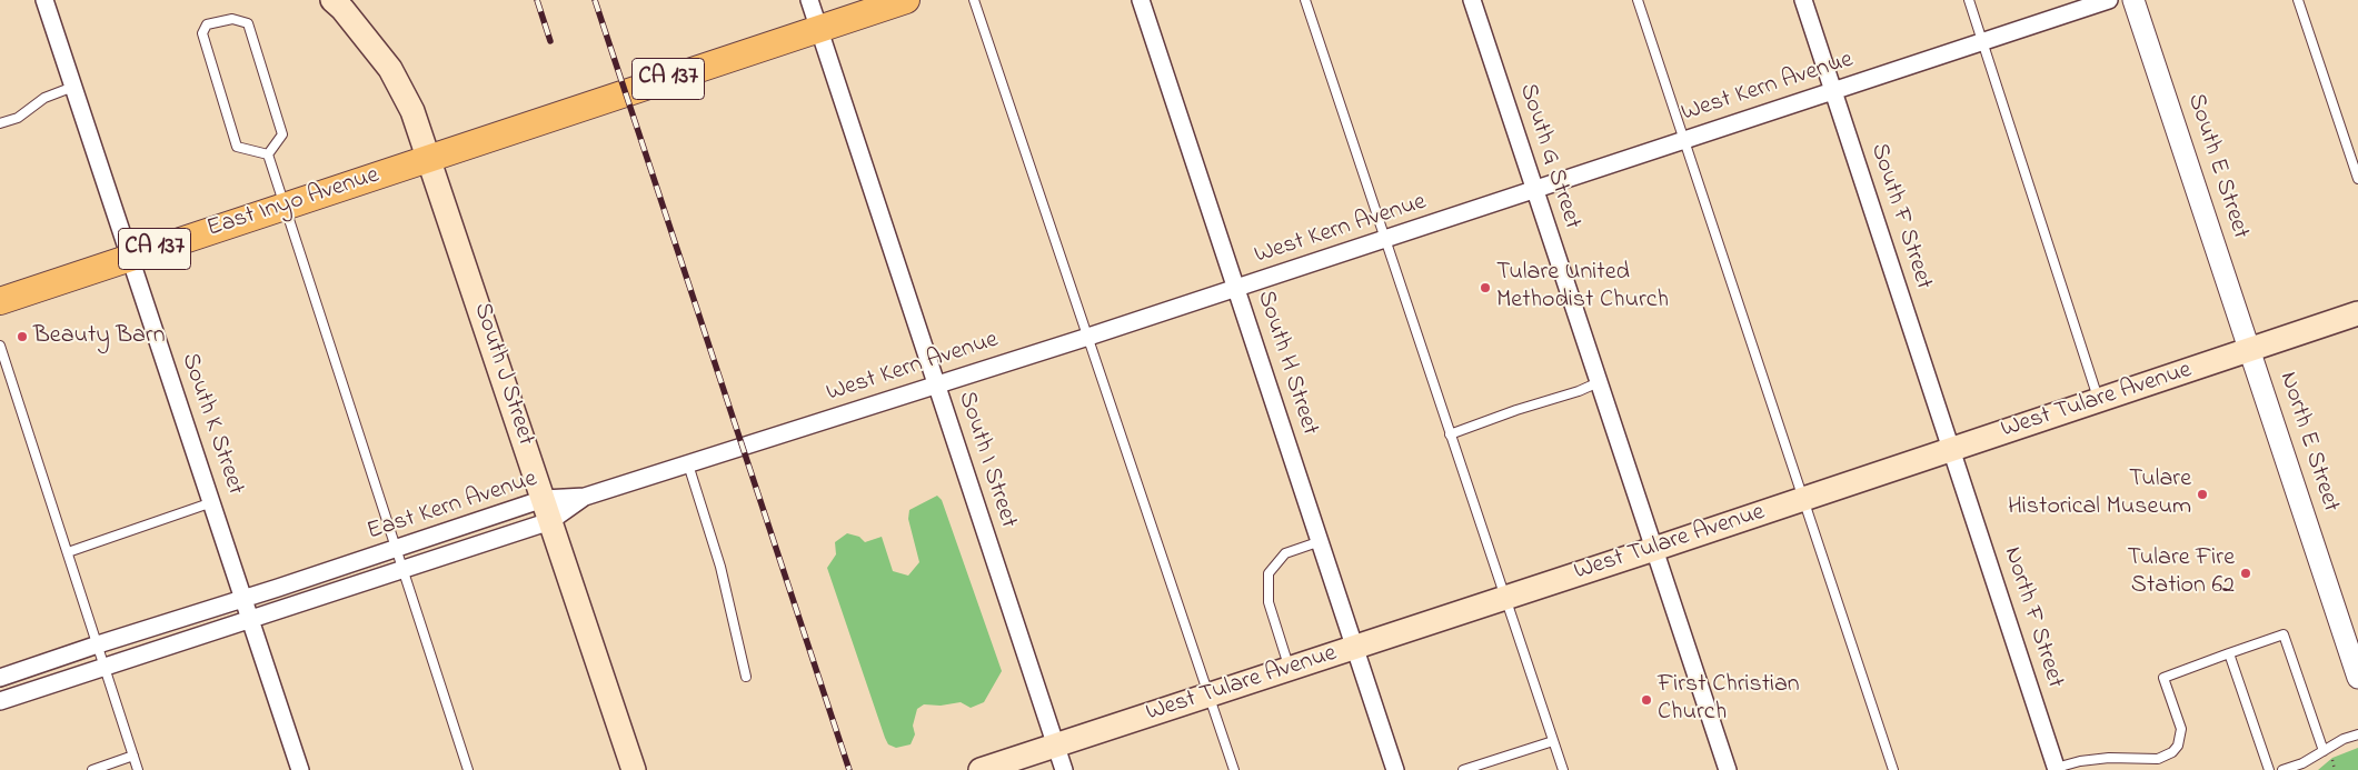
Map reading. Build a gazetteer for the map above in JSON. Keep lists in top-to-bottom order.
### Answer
{
  "streets": {
    "main road": [
      "CA 137",
      "East Inyo Avenue",
      "South J Street",
      "West Tulare Avenue"
    ],
    "street": [
      "West Kern Avenue",
      "South G Street",
      "South E Street",
      "South F Street",
      "South H Street",
      "South K Street",
      "North E Street",
      "South I Street",
      "East Kern Avenue",
      "North F Street"
    ]
  },
  "crossings": [
    ["CA 137", "East Inyo Avenue"],
    ["CA 137", "South J Street"],
    ["CA 137", "South I Street"],
    ["West Kern Avenue", "South G Street"],
    ["West Kern Avenue", "South F Street"],
    ["West Kern Avenue", "South H Street"],
    ["West Kern Avenue", "South I Street"],
    ["West Kern Avenue", "East Kern Avenue"],
    ["South G Street", "West Tulare Avenue"],
    ["South E Street", "West Tulare Avenue"],
    ["South E Street", "North E Street"],
    ["East Inyo Avenue", "South J Street"],
    ["East Inyo Avenue", "South K Street"],
    ["South F Street", "West Tulare Avenue"],
    ["South F Street", "North F Street"],
    ["South H Street", "West Tulare Avenue"],
    ["South J Street", "East Kern Avenue"],
    ["West Tulare Avenue", "North E Street"],
    ["West Tulare Avenue", "South I Street"],
    ["West Tulare Avenue", "North F Street"],
    ["South K Street", "East Kern Avenue"]
  ],
  "places": [
    "Tulare United Methodist Church",
    "Beauty Barn",
    "Tulare Historical Museum",
    "Tulare Fire Station 62",
    "First Christian Church"
  ]
}
